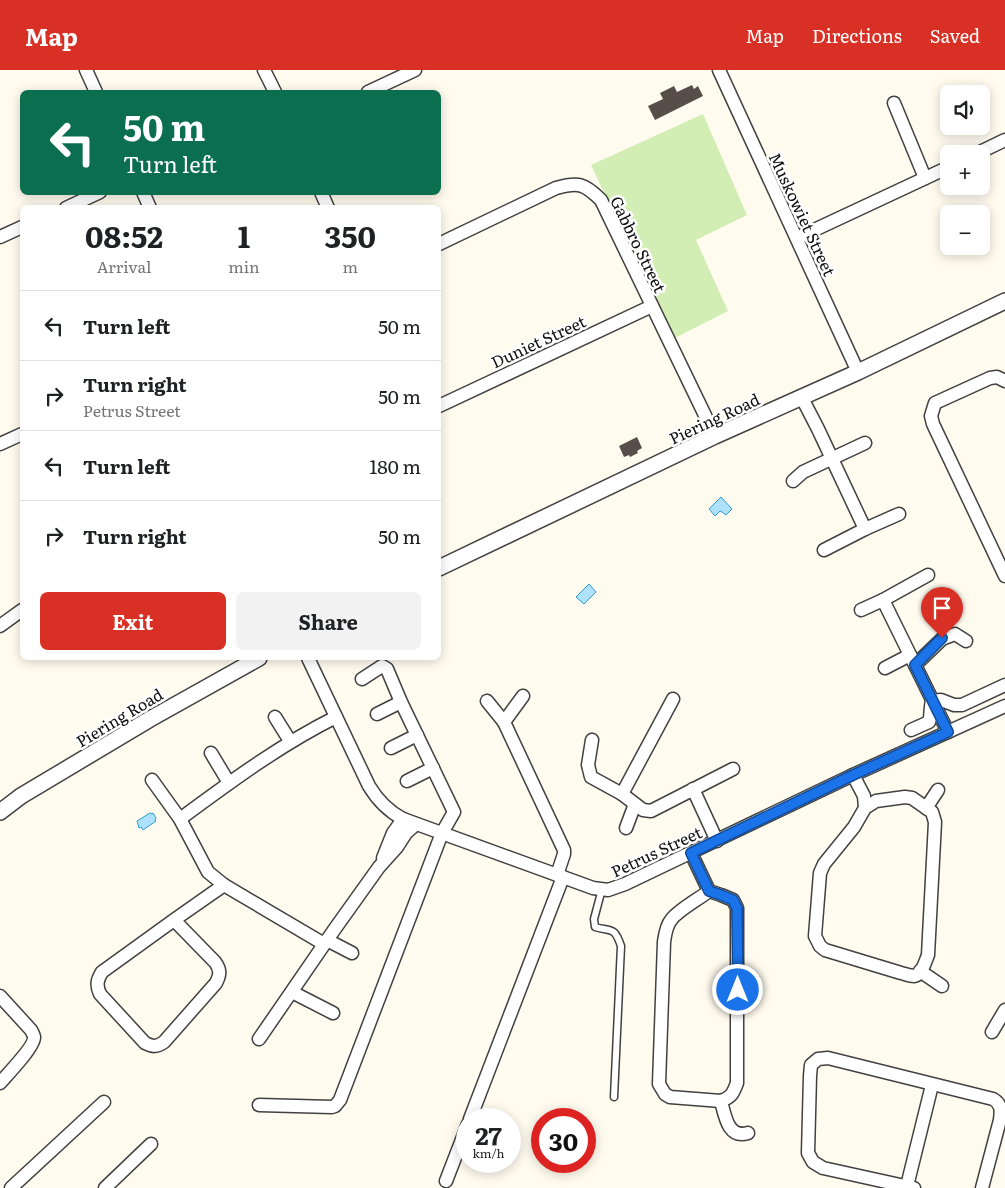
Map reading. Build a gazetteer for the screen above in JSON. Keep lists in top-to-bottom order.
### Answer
{
  "streets": {
    "street": [
      "Muskowiet Street",
      "Gabbro Street",
      "Duniet Street",
      "Piering Road",
      "Petrus Street"
    ]
  },
  "crossings": [
    ["Muskowiet Street", "Piering Road"],
    ["Gabbro Street", "Duniet Street"],
    ["Gabbro Street", "Piering Road"]
  ],
  "page": {
    "header": "Map",
    "nav": ["Map", "Directions", "Saved"],
    "map_buttons": ["+", "−"],
    "turn": ["50 m", "Turn left"],
    "eta": [
      "08:52",
      "Arrival",
      "1",
      "min",
      "350",
      "m"
    ],
    "list": [
      {
        "name": "Turn left",
        "value": "50 m"
      },
      {
        "name": "Turn right",
        "note": "Petrus Street",
        "value": "50 m"
      },
      {
        "name": "Turn left",
        "value": "180 m"
      },
      {
        "name": "Turn right",
        "value": "50 m"
      }
    ],
    "buttons": ["Exit", "Share"],
    "speed": "27 km/h",
    "limit": "30"
  }
}
